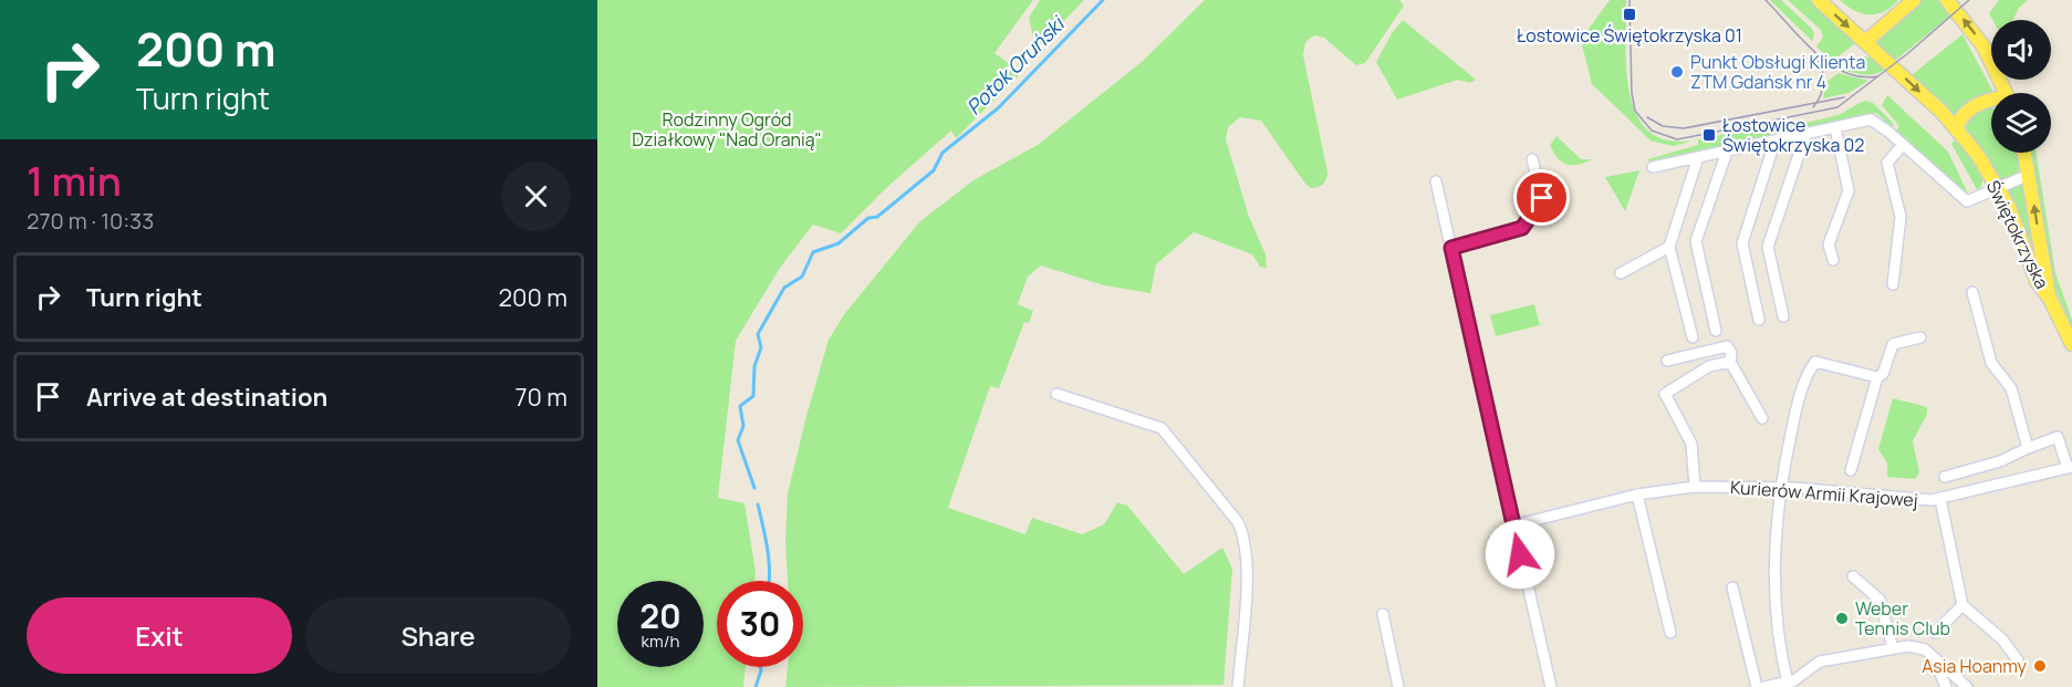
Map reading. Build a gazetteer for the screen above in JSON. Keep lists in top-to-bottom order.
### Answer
{
  "streets": {
    "main road": ["Świętokrzyska"],
    "street": ["Kurierów Armii Krajowej"]
  },
  "water": ["Potok Oruński"],
  "parks": ["Rodzinny Ogród Działkowy \"Nad Oranią\""],
  "places": {
    "transit": ["Łostowice Świętokrzyska 01", "Łostowice Świętokrzyska 02"],
    "other": ["Punkt Obsługi Klienta ZTM Gdańsk nr 4", "Weber Tennis Club", "Asia Hoanmy"]
  },
  "page": {
    "turn": ["200 m", "Turn right"],
    "heading": ["1 min", "270 m · 10:33"],
    "list": [
      {
        "name": "Turn right",
        "value": "200 m"
      },
      {
        "name": "Arrive at destination",
        "value": "70 m"
      }
    ],
    "speed": "20 km/h",
    "limit": "30",
    "buttons": ["Exit", "Share"]
  }
}
